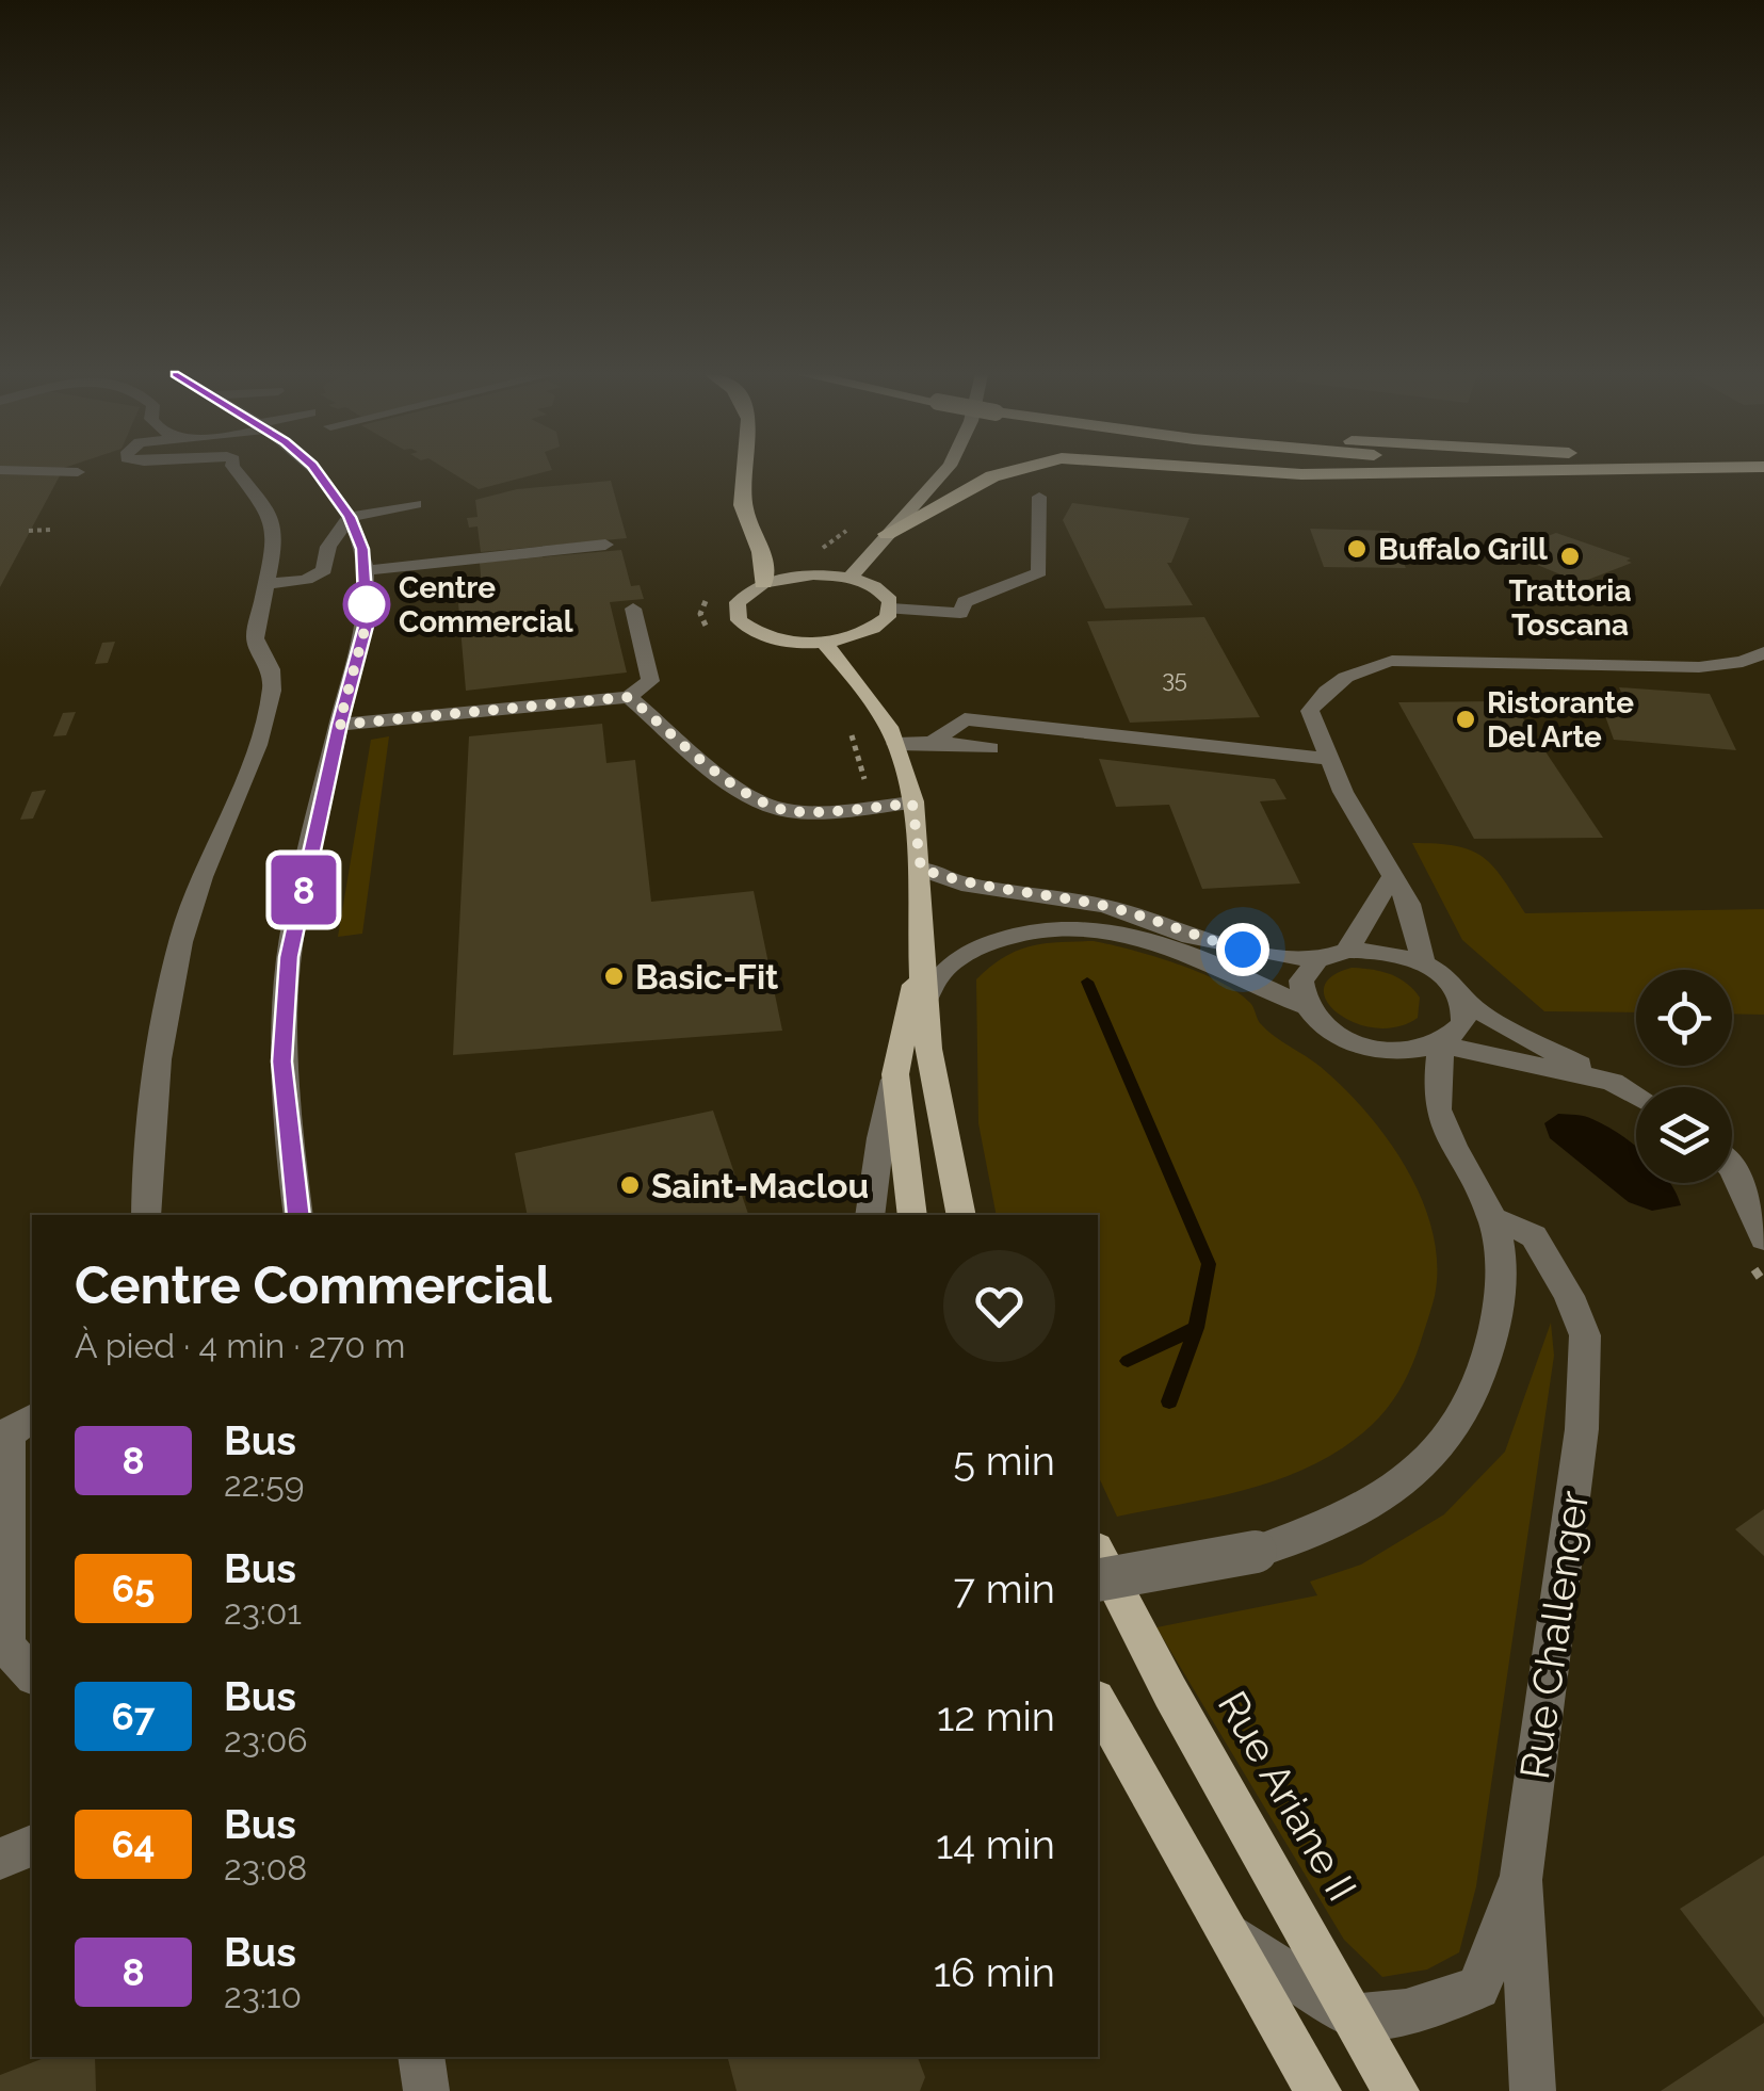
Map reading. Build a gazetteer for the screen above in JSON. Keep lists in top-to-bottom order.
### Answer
{
  "streets": {
    "main road": ["Rue Ariane II"],
    "street": ["Rue Challenger"]
  },
  "places": [
    "Buffalo Grill",
    "Trattoria Toscana",
    "Centre Commercial",
    "Ristorante Del Arte",
    "Basic-Fit",
    "Saint-Maclou"
  ],
  "lines": ["bus line 8"],
  "house_numbers": ["35"],
  "page": {
    "on_map": "8",
    "heading": ["Centre Commercial", "À pied · 4 min · 270 m"],
    "list": [
      {
        "mark": "8",
        "name": "Bus",
        "note": "22:59",
        "value": "5 min"
      },
      {
        "mark": "65",
        "name": "Bus",
        "note": "23:01",
        "value": "7 min"
      },
      {
        "mark": "67",
        "name": "Bus",
        "note": "23:06",
        "value": "12 min"
      },
      {
        "mark": "64",
        "name": "Bus",
        "note": "23:08",
        "value": "14 min"
      },
      {
        "mark": "8",
        "name": "Bus",
        "note": "23:10",
        "value": "16 min"
      }
    ]
  }
}
